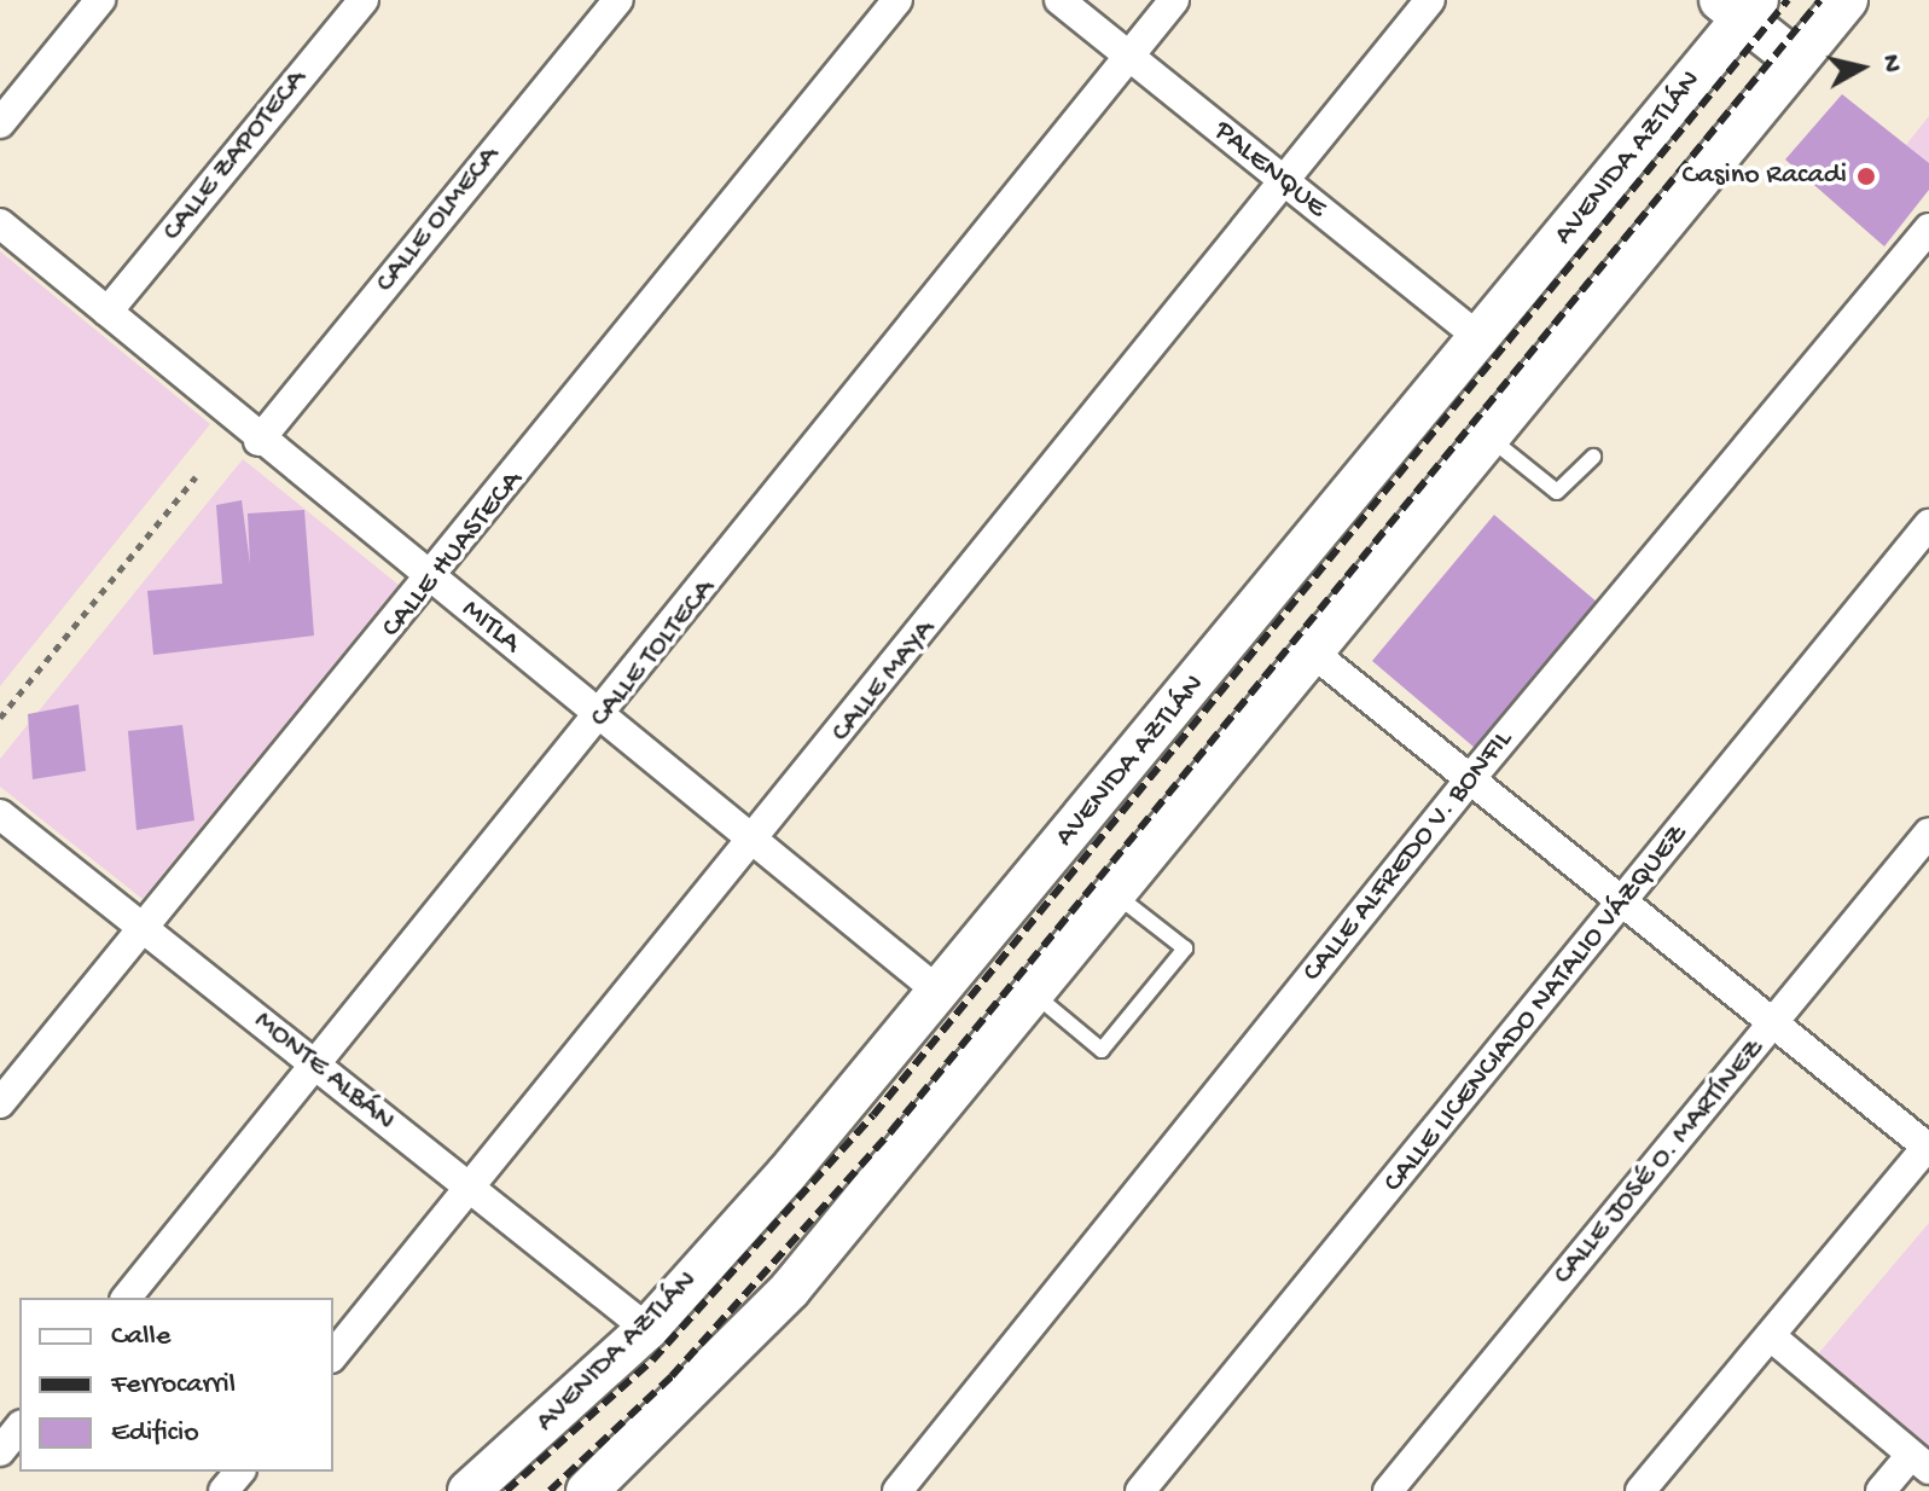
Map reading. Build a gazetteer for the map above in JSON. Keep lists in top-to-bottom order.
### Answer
{
  "streets": {
    "main road": ["AVENIDA AZTLÁN"],
    "street": [
      "CALLE ZAPOTECA",
      "PALENQUE",
      "CALLE OLMECA",
      "CALLE HUASTECA",
      "MITLA",
      "CALLE TOLTECA",
      "CALLE MAYA",
      "CALLE ALFREDO V. BONFIL",
      "CALLE LICENCIADO NATALIO VÁZQUEZ",
      "MONTE ALBÁN",
      "CALLE JOSÉ O. MARTÍNEZ"
    ]
  },
  "crossings": [
    ["CALLE ZAPOTECA", "MITLA"],
    ["AVENIDA AZTLÁN", "PALENQUE"],
    ["AVENIDA AZTLÁN", "MITLA"],
    ["AVENIDA AZTLÁN", "MONTE ALBÁN"],
    ["PALENQUE", "CALLE TOLTECA"],
    ["PALENQUE", "CALLE MAYA"],
    ["CALLE OLMECA", "MITLA"],
    ["CALLE HUASTECA", "MITLA"],
    ["CALLE HUASTECA", "MONTE ALBÁN"],
    ["MITLA", "CALLE TOLTECA"],
    ["MITLA", "CALLE MAYA"],
    ["CALLE TOLTECA", "MONTE ALBÁN"],
    ["CALLE MAYA", "MONTE ALBÁN"]
  ],
  "places": ["Casino Racadi"],
  "legend": ["Calle", "Ferrocarril", "Edificio"],
  "north": "right"
}
